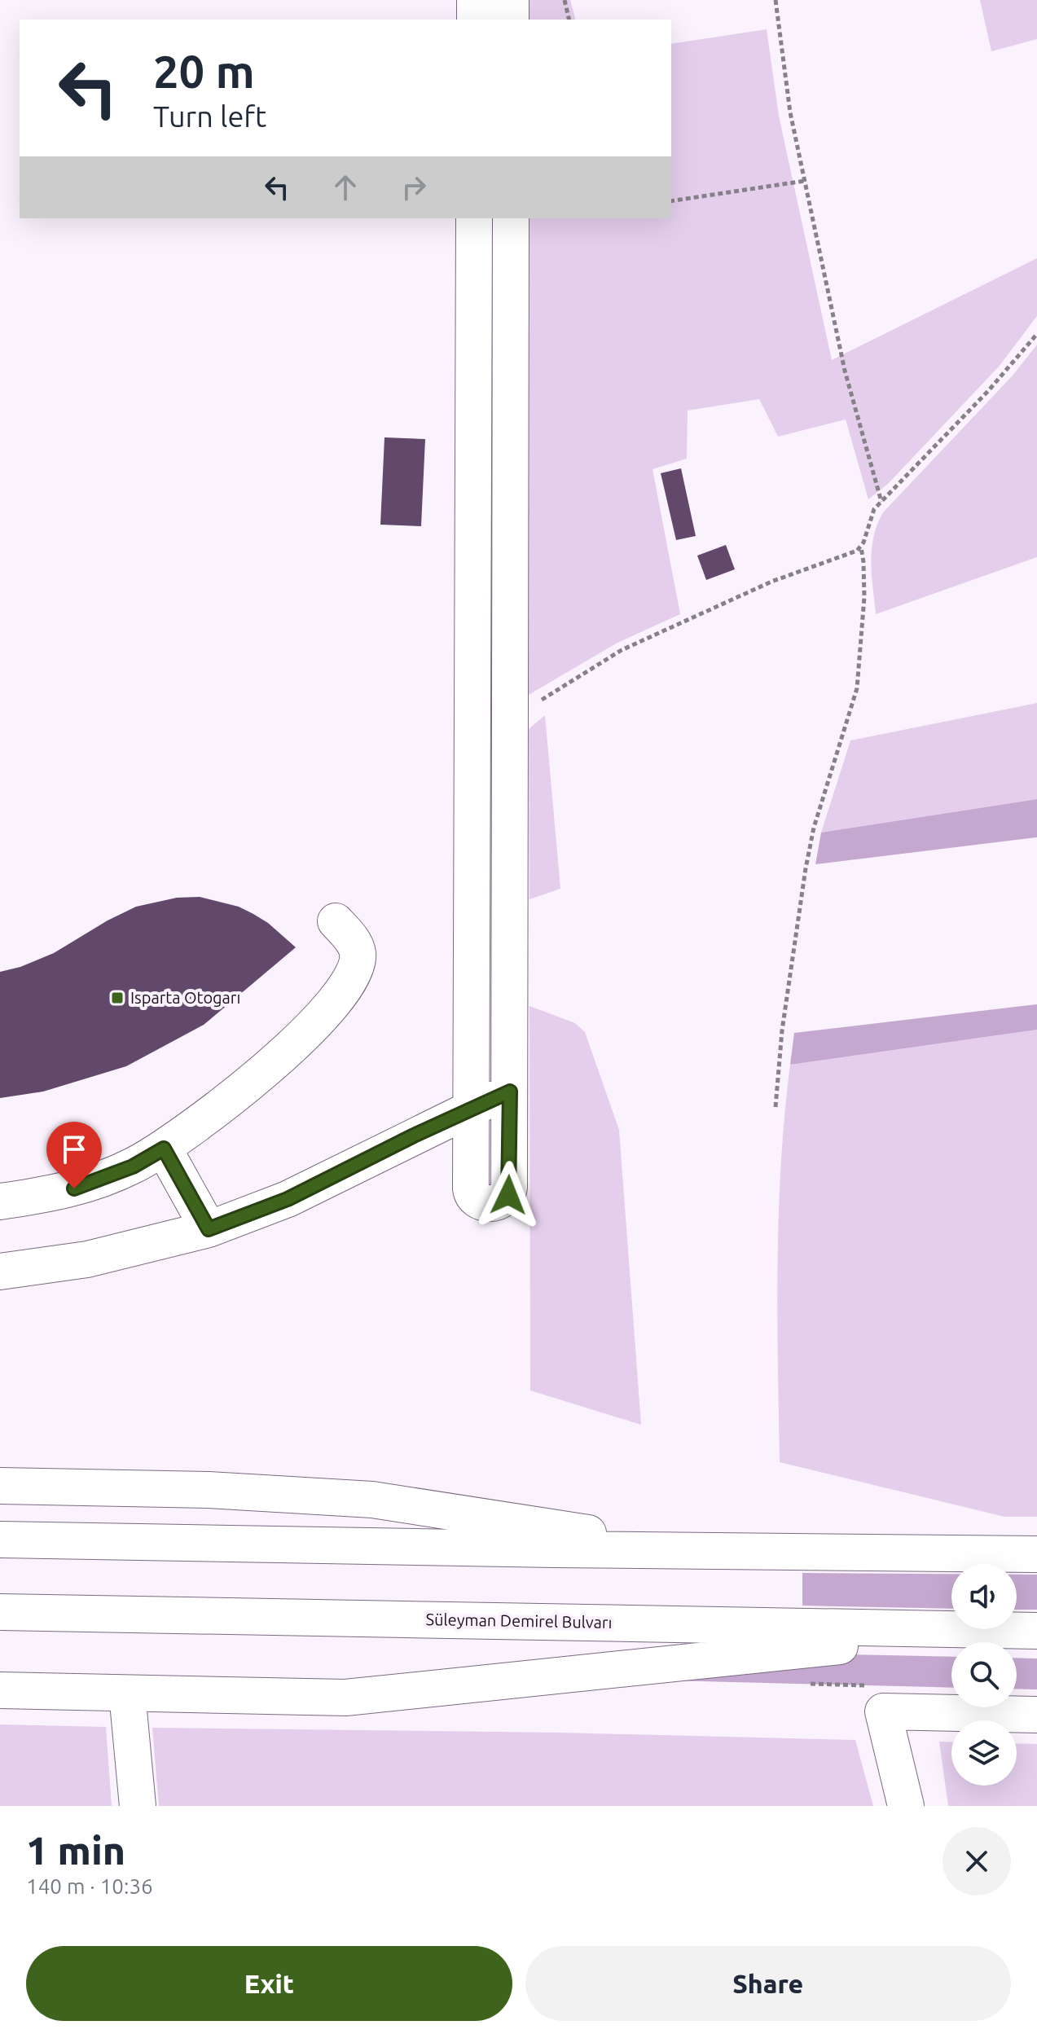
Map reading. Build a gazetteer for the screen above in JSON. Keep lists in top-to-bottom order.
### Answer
{
  "streets": {
    "main road": ["Süleyman Demirel Bulvarı"]
  },
  "places": {
    "transit": ["Isparta Otogarı"]
  },
  "page": {
    "turn": ["20 m", "Turn left"],
    "heading": ["1 min", "140 m · 10:36"],
    "buttons": ["Exit", "Share"]
  }
}
